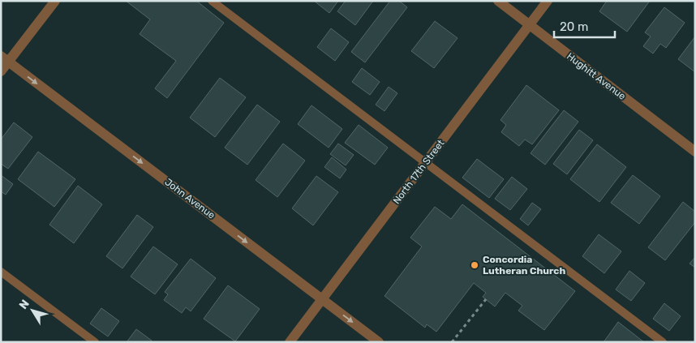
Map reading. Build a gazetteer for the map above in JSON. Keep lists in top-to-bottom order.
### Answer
{
  "streets": {
    "street": ["Hughitt Avenue", "North 17th Street", "John Avenue"]
  },
  "crossings": [
    ["Hughitt Avenue", "North 17th Street"],
    ["North 17th Street", "John Avenue"]
  ],
  "one_way": ["John Avenue"],
  "places": ["Concordia Lutheran Church"],
  "scale_bar": "20 m",
  "north": "top left"
}
